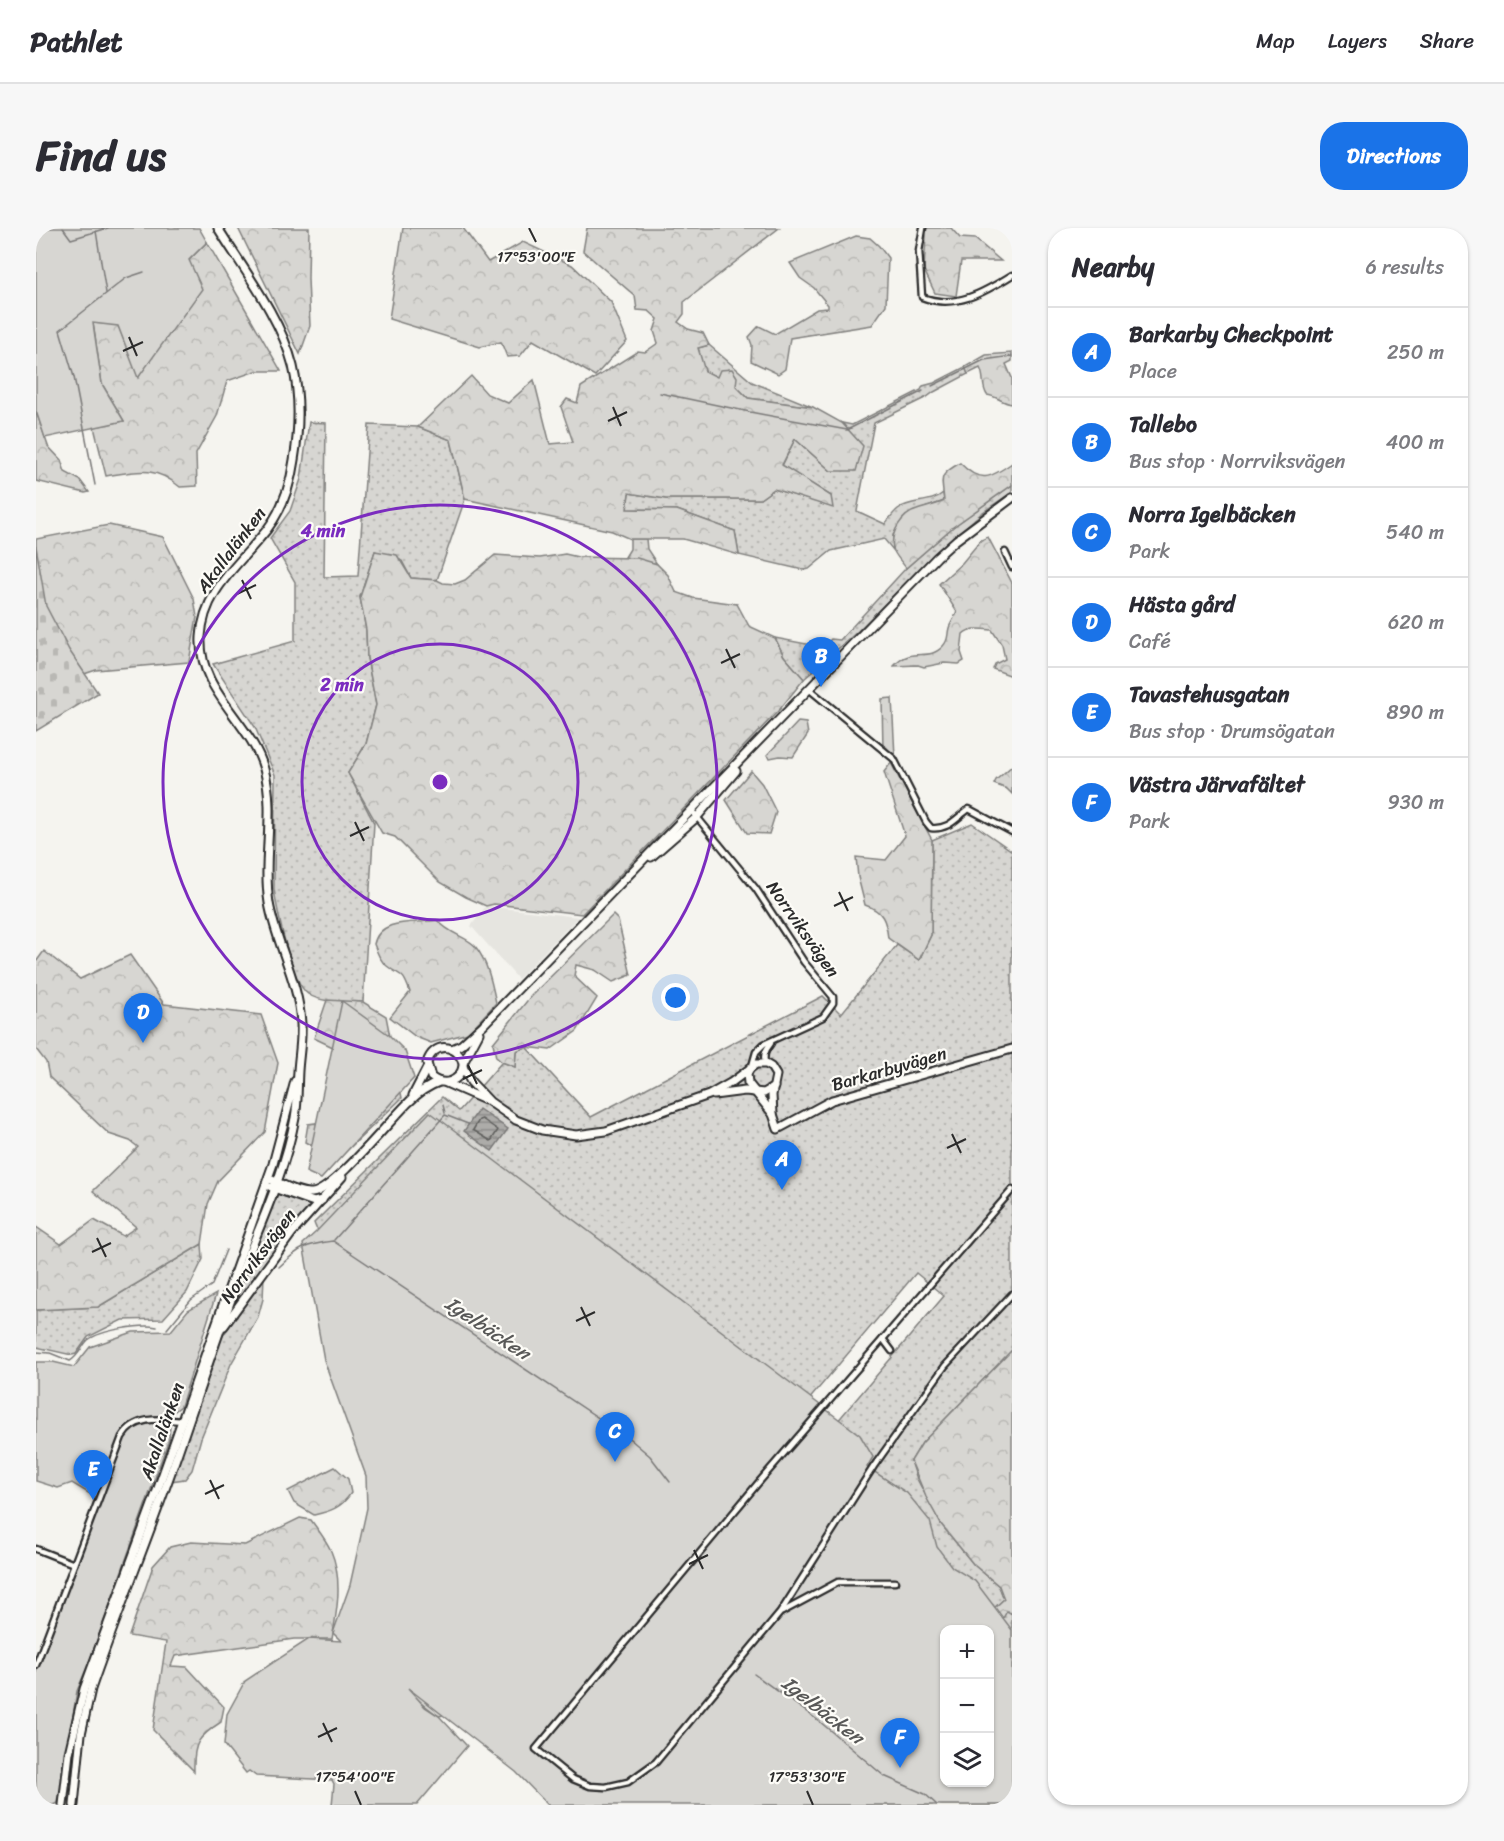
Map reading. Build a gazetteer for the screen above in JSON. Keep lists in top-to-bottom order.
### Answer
{
  "streets": {
    "street": ["Akallalänken", "Norrviksvägen", "Barkarbyvägen"]
  },
  "crossings": [
    ["Akallalänken", "Norrviksvägen"]
  ],
  "water": ["Igelbäcken"],
  "page": {
    "header": "Pathlet",
    "nav": ["Map", "Layers", "Share"],
    "title": "Find us",
    "buttons": "Directions",
    "heading": ["Nearby", "6 results"],
    "list": [
      {
        "mark": "A",
        "name": "Barkarby Checkpoint",
        "note": "Place",
        "value": "250 m"
      },
      {
        "mark": "B",
        "name": "Tallebo",
        "note": "Bus stop · Norrviksvägen",
        "value": "400 m"
      },
      {
        "mark": "C",
        "name": "Norra Igelbäcken",
        "note": "Park",
        "value": "540 m"
      },
      {
        "mark": "D",
        "name": "Hästa gård",
        "note": "Café",
        "value": "620 m"
      },
      {
        "mark": "E",
        "name": "Tavastehusgatan",
        "note": "Bus stop · Drumsögatan",
        "value": "890 m"
      },
      {
        "mark": "F",
        "name": "Västra Järvafältet",
        "note": "Park",
        "value": "930 m"
      }
    ],
    "pins": [
      "B",
      "D",
      "A",
      "C",
      "E",
      "F"
    ],
    "map_buttons": ["+", "−"]
  },
  "coordinates": ["17°53'00\"E", "17°54'00\"E", "17°53'30\"E"],
  "rings": ["4 min", "2 min"]
}
